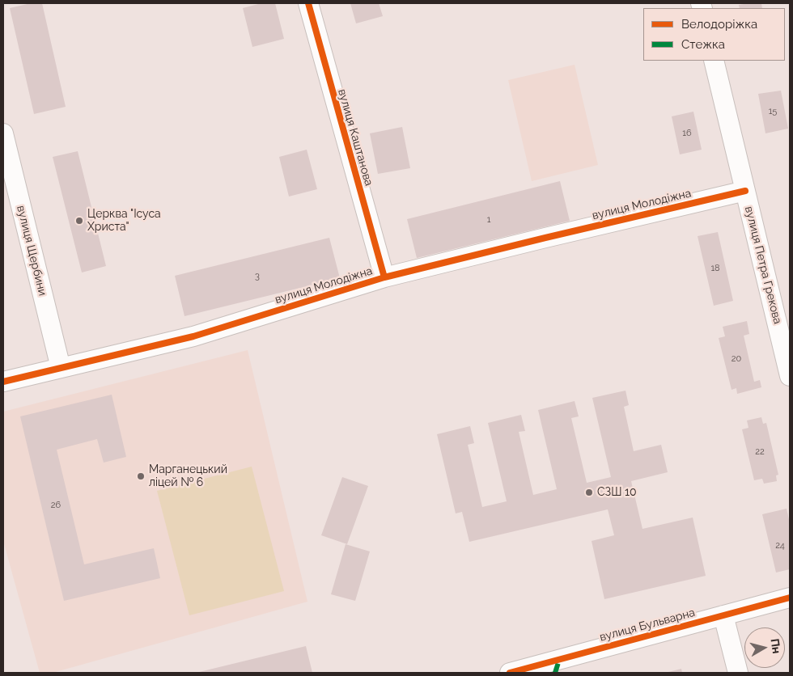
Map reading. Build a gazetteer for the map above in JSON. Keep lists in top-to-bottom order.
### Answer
{
  "streets": {
    "street": [
      "вулиця Каштанова",
      "вулиця Молодіжна",
      "вулиця Щербини",
      "вулиця Петра Грекова",
      "вулиця Бульварна"
    ]
  },
  "crossings": [
    ["вулиця Каштанова", "вулиця Молодіжна"],
    ["вулиця Молодіжна", "вулиця Щербини"],
    ["вулиця Молодіжна", "вулиця Петра Грекова"]
  ],
  "places": ["Церква \"Ісуса Христа\"", "Марганецький ліцей № 6", "СЗШ 10"],
  "house_numbers": [
    "15",
    "16",
    "1",
    "18",
    "3",
    "20",
    "22",
    "26",
    "24"
  ],
  "legend": ["Велодоріжка", "Стежка"],
  "north": "right"
}
